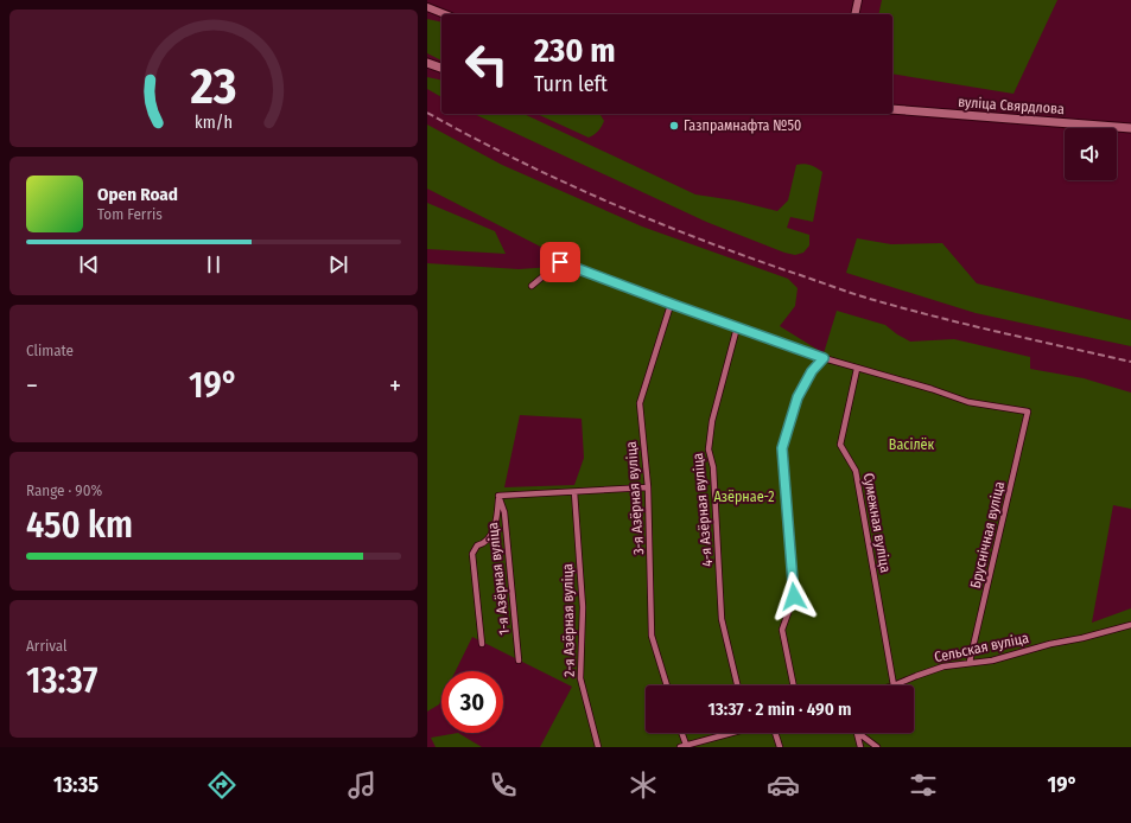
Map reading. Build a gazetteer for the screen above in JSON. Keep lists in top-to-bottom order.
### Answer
{
  "streets": {
    "main road": ["вуліца Свярдлова"],
    "street": [
      "3-я Азёрная вуліца",
      "4-я Азёрная вуліца",
      "Сумежная вуліца",
      "Бруснічная вуліца",
      "1-я Азёрная вуліца",
      "2-я Азёрная вуліца",
      "Сельская вуліца"
    ]
  },
  "crossings": [
    ["Сумежная вуліца", "Бруснічная вуліца"],
    ["Сумежная вуліца", "Сельская вуліца"],
    ["Бруснічная вуліца", "Сельская вуліца"]
  ],
  "parks": ["Васілёк", "Азёрнае-2"],
  "places": ["Газпрамнафта №50"],
  "page": {
    "turn": ["230 m", "Turn left"],
    "song": ["Open Road", "Tom Ferris"],
    "tile": [
      "Climate",
      ["Range · 90%", "450 km"],
      ["Arrival", "13:37"]
    ],
    "heat": ["−", "19°", "+"],
    "limit": "30",
    "trip": "13:37 · 2 min · 490 m",
    "tabs": ["13:35", "19°"],
    "gauge": ["23", "km/h"]
  }
}
